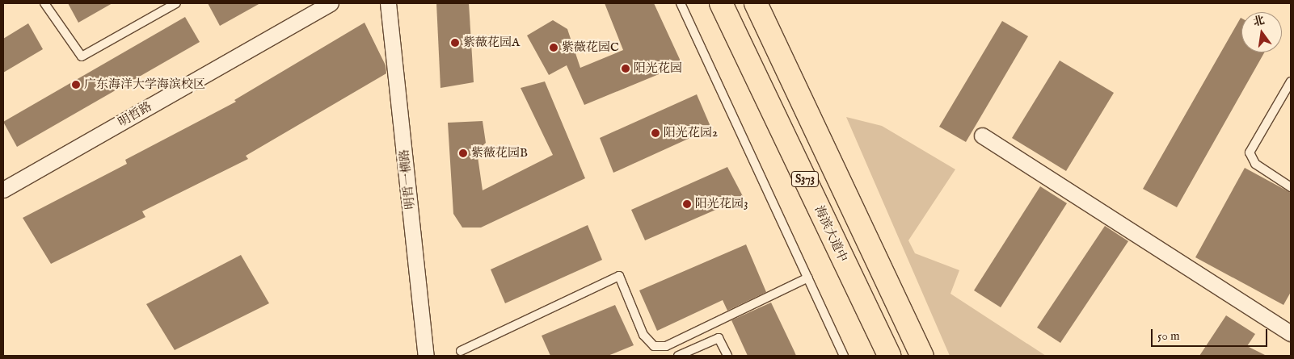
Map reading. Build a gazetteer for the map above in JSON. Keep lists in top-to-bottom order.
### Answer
{
  "streets": {
    "main road": ["S373", "海滨大道中"],
    "street": ["明哲路", "明哲一横路"]
  },
  "places": [
    "紫薇花园A",
    "紫薇花园C",
    "阳光花园",
    "广东海洋大学海滨校区",
    "阳光花园2",
    "紫薇花园B",
    "阳光花园3"
  ],
  "scale_bar": "50 m",
  "north": "top"
}
